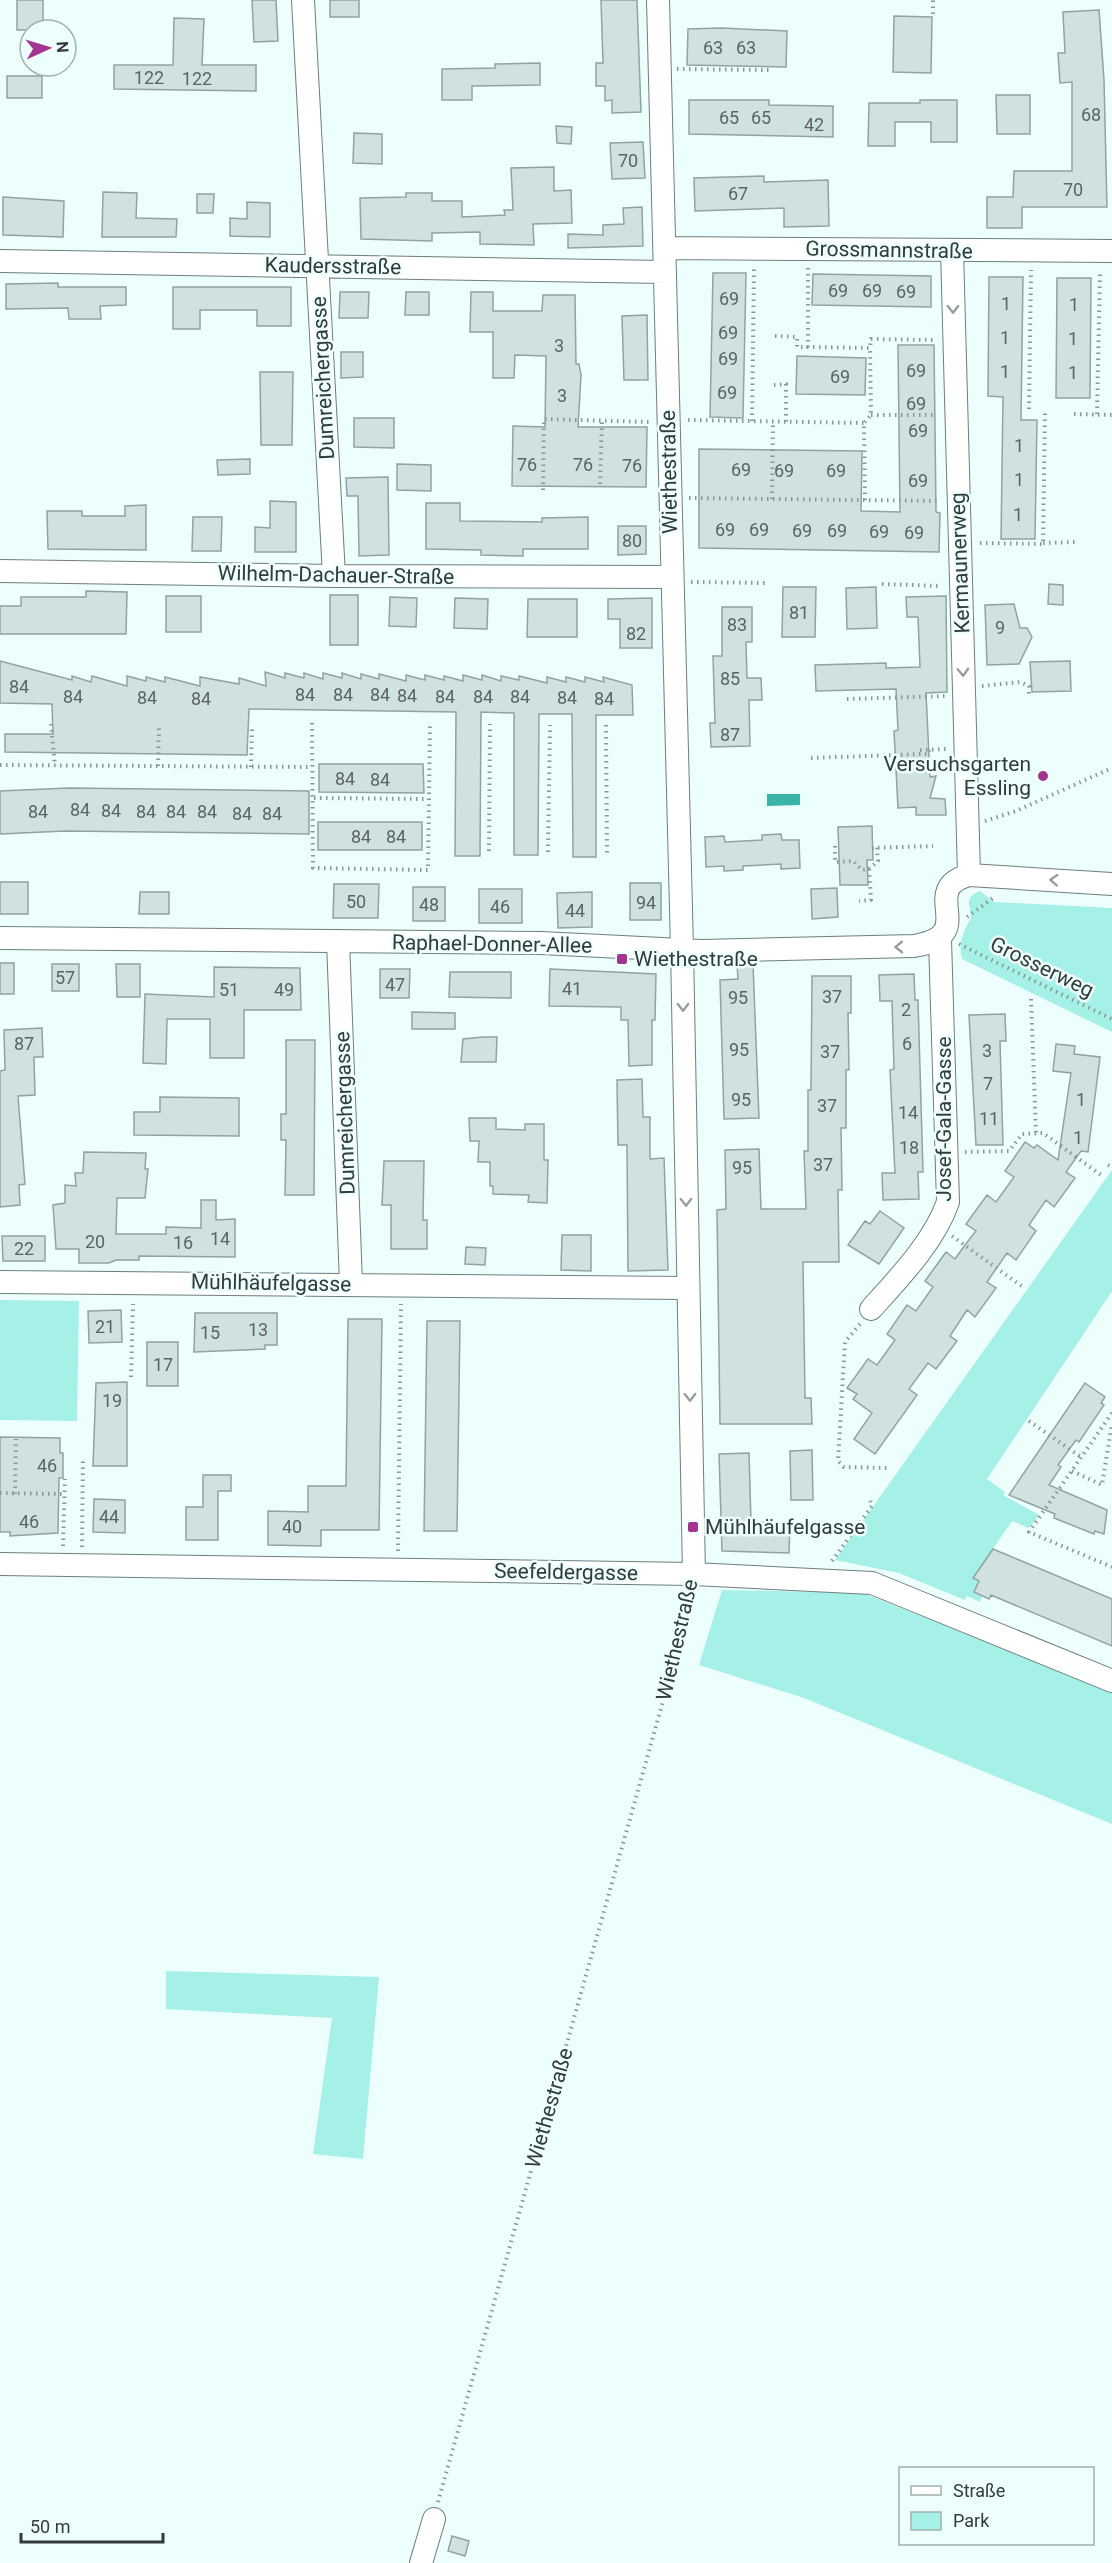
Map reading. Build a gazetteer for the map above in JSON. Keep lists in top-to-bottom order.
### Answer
{
  "streets": {
    "street": [
      "Grossmannstraße",
      "Kaudersstraße",
      "Dumreichergasse",
      "Wiethestraße",
      "Kermaunerweg",
      "Wilhelm-Dachauer-Straße",
      "Raphael-Donner-Allee",
      "Josef-Gala-Gasse",
      "Mühlhäufelgasse",
      "Seefeldergasse"
    ],
    "path": ["Grosserweg"]
  },
  "crossings": [
    ["Grossmannstraße", "Wiethestraße"],
    ["Grossmannstraße", "Kermaunerweg"],
    ["Kaudersstraße", "Dumreichergasse"],
    ["Kaudersstraße", "Wiethestraße"],
    ["Dumreichergasse", "Wilhelm-Dachauer-Straße"],
    ["Dumreichergasse", "Raphael-Donner-Allee"],
    ["Dumreichergasse", "Mühlhäufelgasse"],
    ["Wiethestraße", "Wilhelm-Dachauer-Straße"],
    ["Wiethestraße", "Raphael-Donner-Allee"],
    ["Wiethestraße", "Mühlhäufelgasse"],
    ["Wiethestraße", "Seefeldergasse"],
    ["Raphael-Donner-Allee", "Grosserweg"],
    ["Raphael-Donner-Allee", "Josef-Gala-Gasse"],
    ["Grosserweg", "Josef-Gala-Gasse"]
  ],
  "places": {
    "other": ["Versuchsgarten Essling"],
    "transit": ["Wiethestraße", "Mühlhäufelgasse"]
  },
  "house_numbers": [
    "63",
    "63",
    "122",
    "122",
    "68",
    "65",
    "65",
    "42",
    "70",
    "70",
    "67",
    "69",
    "69",
    "69",
    "69",
    "1",
    "1",
    "69",
    "1",
    "1",
    "3",
    "69",
    "69",
    "1",
    "1",
    "69",
    "69",
    "3",
    "69",
    "69",
    "1",
    "76",
    "76",
    "76",
    "69",
    "69",
    "69",
    "1",
    "69",
    "1",
    "69",
    "69",
    "69",
    "69",
    "69",
    "69",
    "80",
    "81",
    "83",
    "9",
    "82",
    "85",
    "84",
    "84",
    "84",
    "84",
    "84",
    "84",
    "84",
    "84",
    "84",
    "84",
    "84",
    "84",
    "84",
    "87",
    "84",
    "84",
    "84",
    "84",
    "84",
    "84",
    "84",
    "84",
    "84",
    "84",
    "84",
    "84",
    "50",
    "94",
    "48",
    "46",
    "44",
    "57",
    "47",
    "41",
    "51",
    "49",
    "37",
    "95",
    "2",
    "87",
    "6",
    "95",
    "3",
    "37",
    "7",
    "95",
    "1",
    "37",
    "14",
    "11",
    "1",
    "18",
    "37",
    "95",
    "14",
    "20",
    "16",
    "22",
    "21",
    "13",
    "15",
    "17",
    "19",
    "46",
    "44",
    "46",
    "40"
  ],
  "legend": ["Straße", "Park"],
  "scale_bar": "50 m",
  "north": "right"
}
